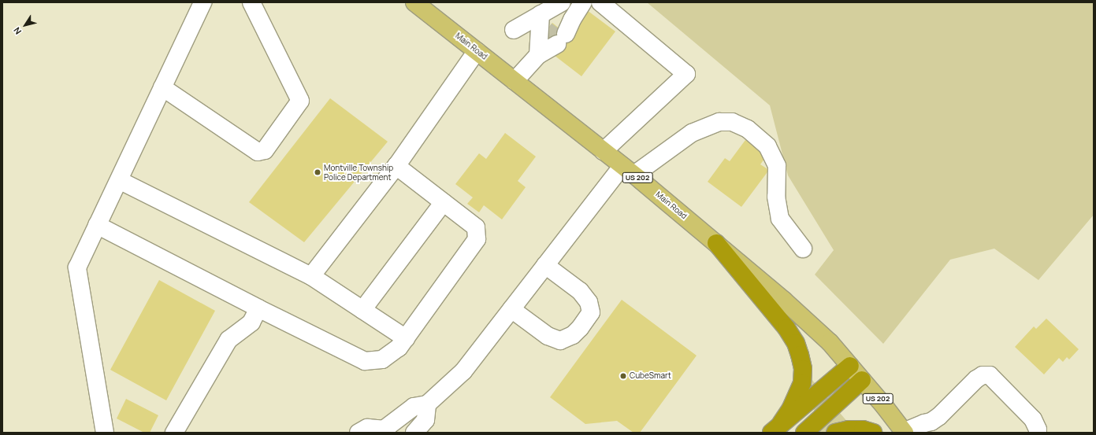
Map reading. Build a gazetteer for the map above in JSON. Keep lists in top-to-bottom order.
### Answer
{
  "streets": {
    "main road": ["Main Road", "US 202"]
  },
  "places": ["Montville Township Police Department", "CubeSmart"],
  "north": "bottom left"
}
